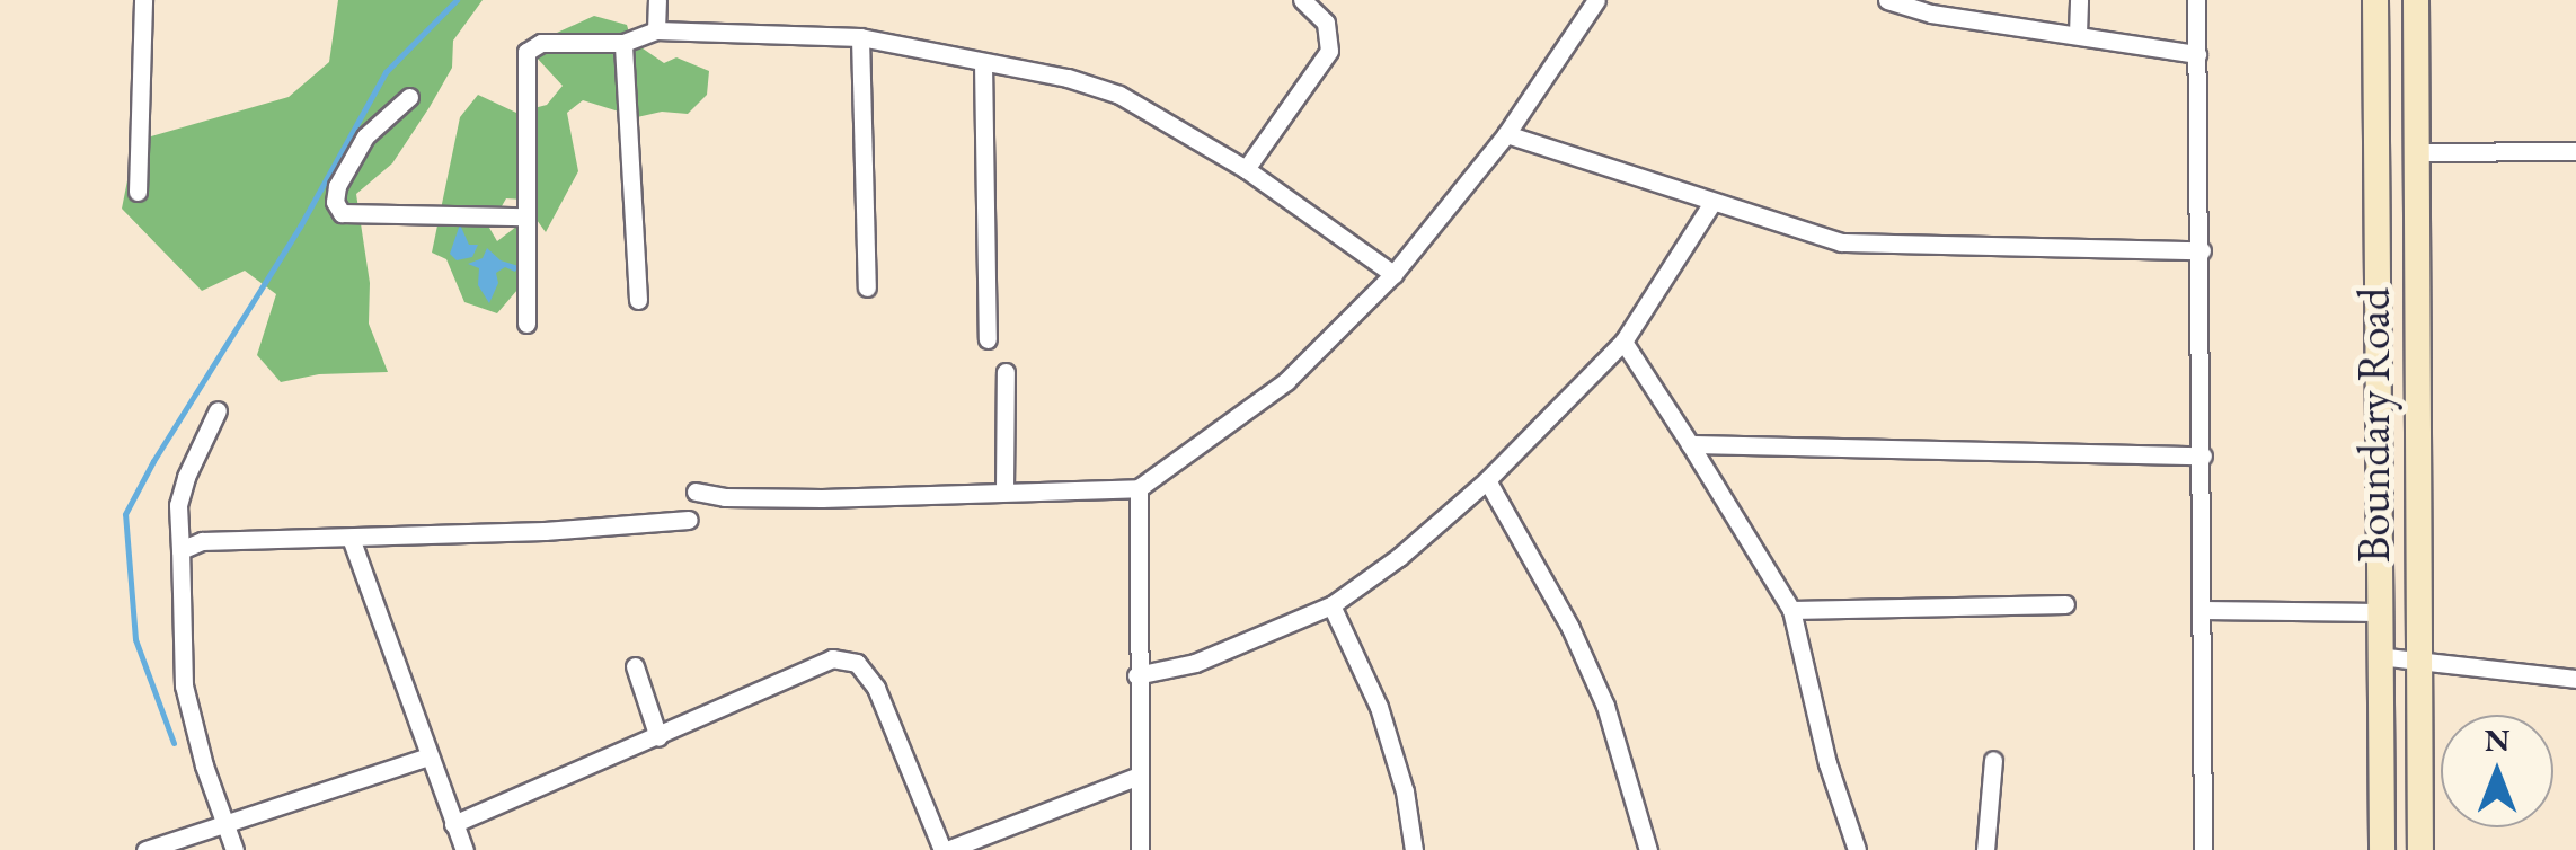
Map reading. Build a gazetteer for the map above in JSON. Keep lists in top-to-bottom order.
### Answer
{
  "streets": {
    "main road": ["Boundary Road"]
  },
  "north": "top"
}
